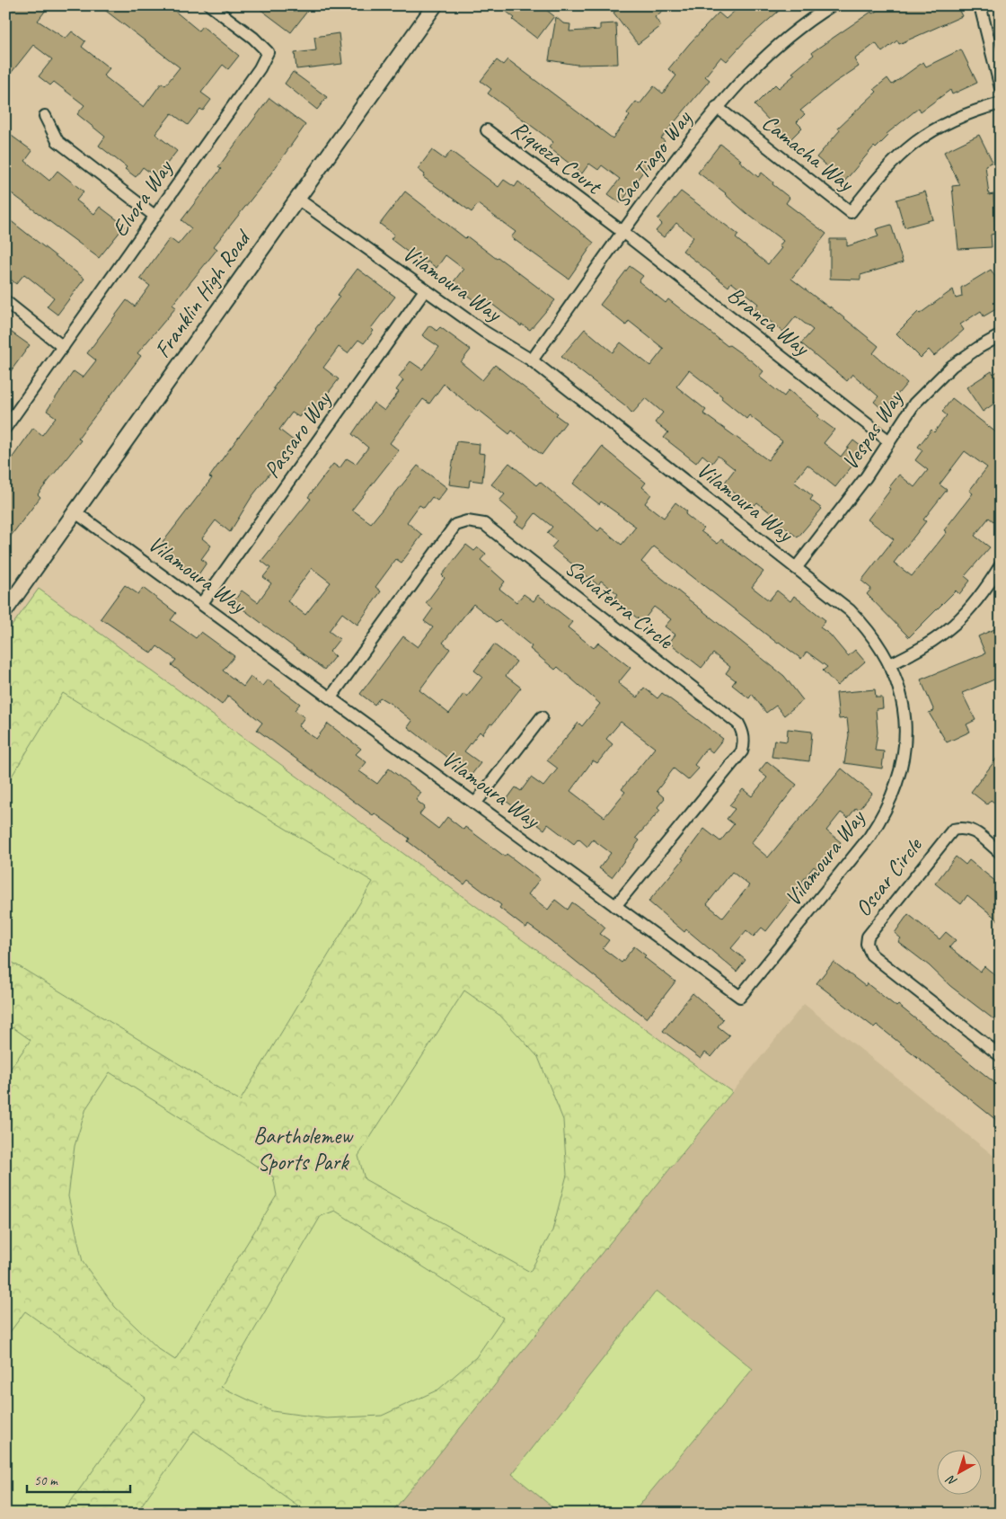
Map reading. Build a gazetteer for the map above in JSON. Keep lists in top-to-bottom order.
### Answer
{
  "streets": {
    "street": [
      "Camacha Way",
      "Riqueza Court",
      "Sao Tiago Way",
      "Elvora Way",
      "Vilamoura Way",
      "Franklin High Road",
      "Branca Way",
      "Vespas Way",
      "Passaro Way",
      "Salvaterra Circle",
      "Oscar Circle"
    ]
  },
  "crossings": [
    ["Camacha Way", "Sao Tiago Way"],
    ["Riqueza Court", "Sao Tiago Way"],
    ["Riqueza Court", "Branca Way"],
    ["Sao Tiago Way", "Vilamoura Way"],
    ["Sao Tiago Way", "Branca Way"],
    ["Vilamoura Way", "Franklin High Road"],
    ["Vilamoura Way", "Vespas Way"],
    ["Vilamoura Way", "Passaro Way"],
    ["Vilamoura Way", "Salvaterra Circle"],
    ["Branca Way", "Vespas Way"]
  ],
  "parks": ["Bartholemew Sports Park"],
  "scale_bar": "50 m",
  "north": "bottom left"
}
